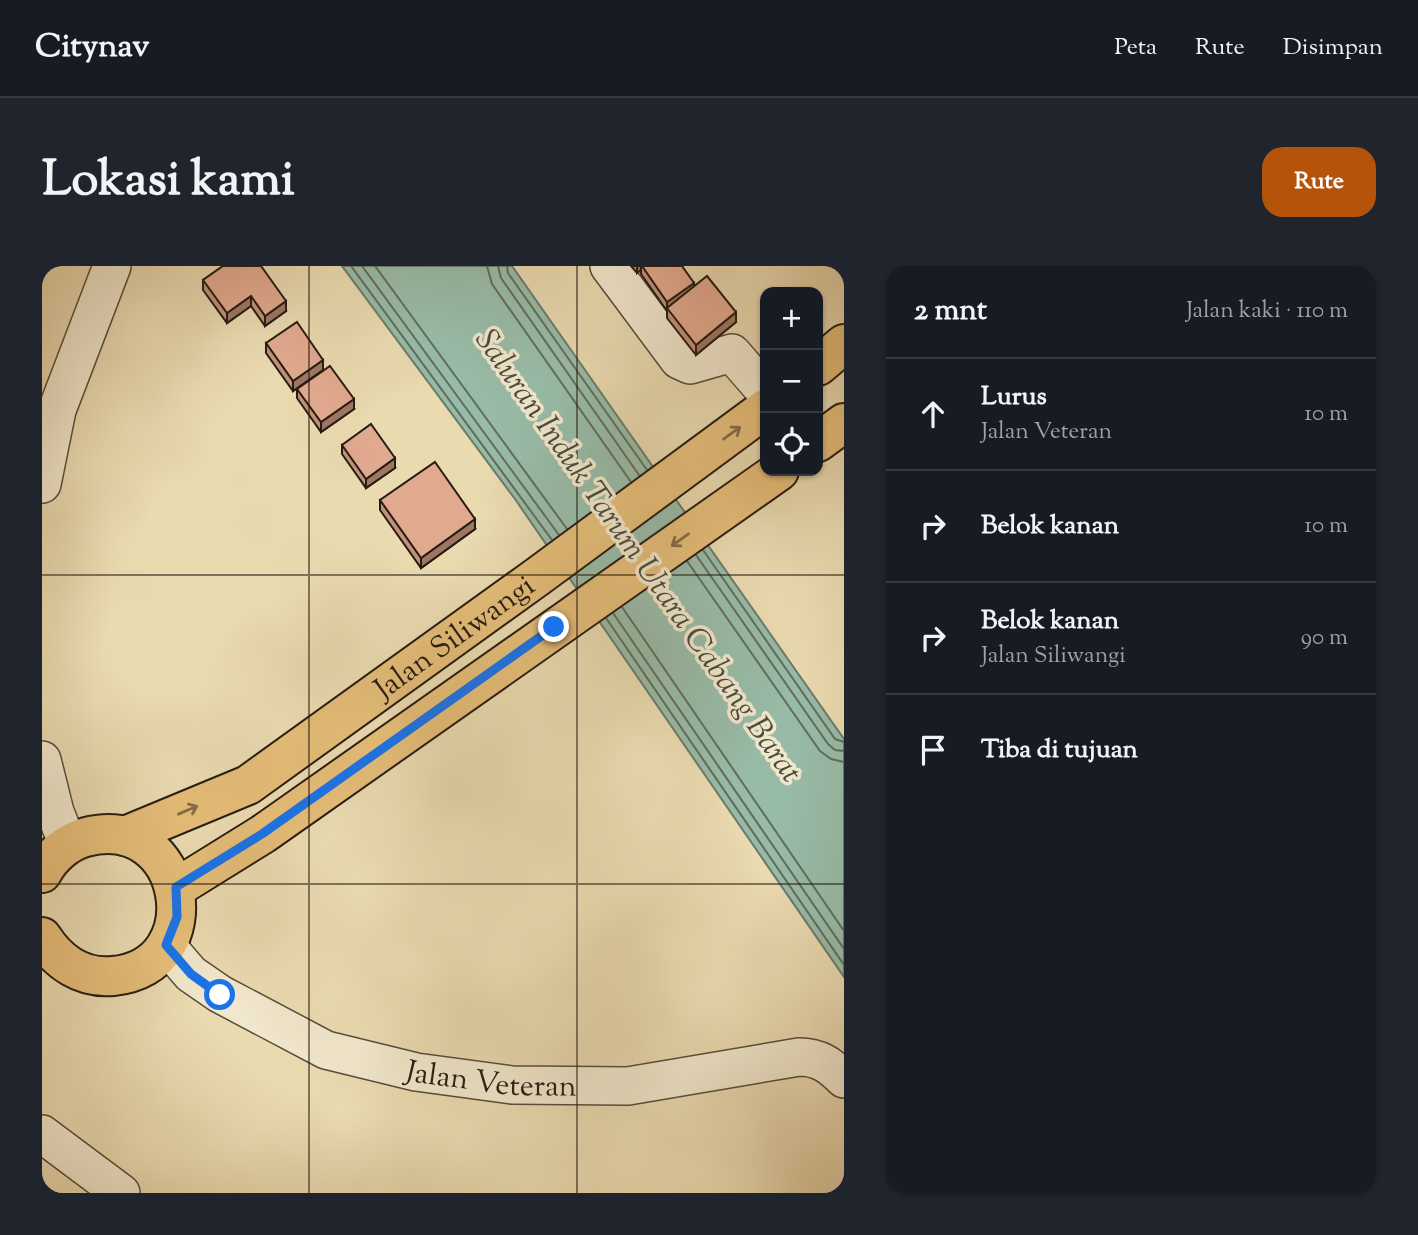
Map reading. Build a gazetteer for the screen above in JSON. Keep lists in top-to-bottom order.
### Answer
{
  "streets": {
    "main road": ["Jalan Siliwangi"],
    "street": ["Jalan Veteran"]
  },
  "water": ["Saluran Induk Tarum Utara Cabang Barat"],
  "page": {
    "header": "Citynav",
    "nav": ["Peta", "Rute", "Disimpan"],
    "title": "Lokasi kami",
    "buttons": "Rute",
    "heading": ["2 mnt", "Jalan kaki · 110 m"],
    "map_buttons": ["+", "−"],
    "list": [
      ["Lurus", "Jalan Veteran", "10 m"],
      ["Belok kanan", "10 m"],
      ["Belok kanan", "Jalan Siliwangi", "90 m"],
      "Tiba di tujuan"
    ]
  }
}
